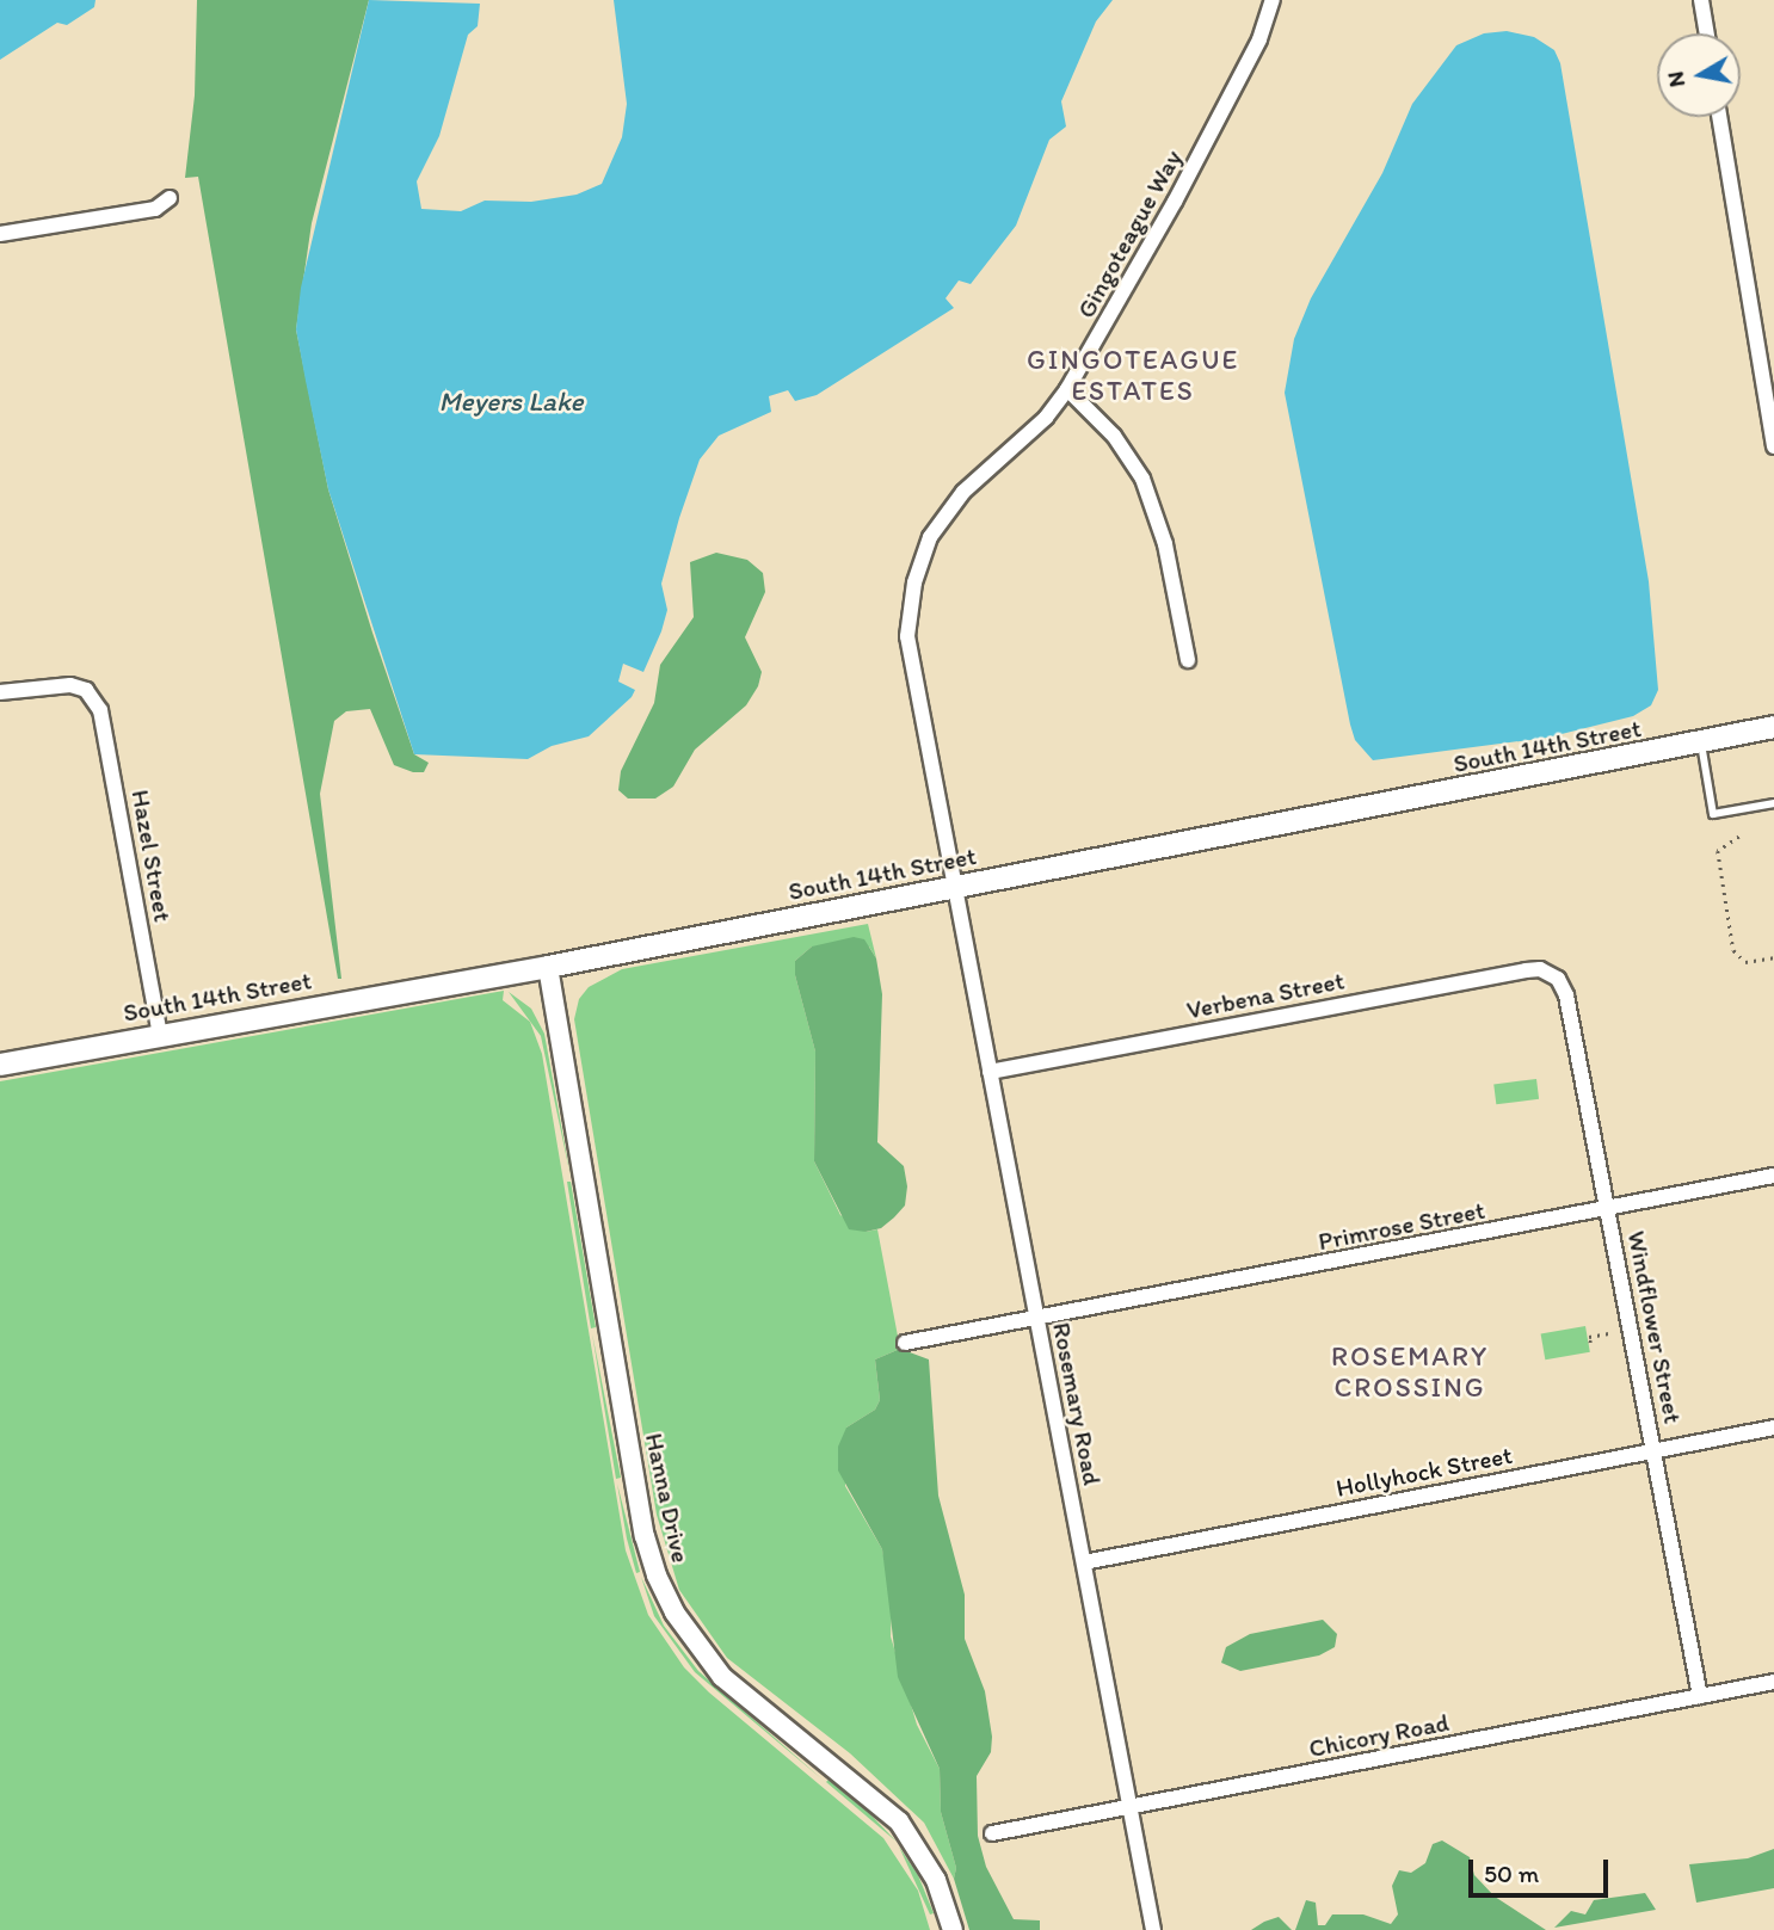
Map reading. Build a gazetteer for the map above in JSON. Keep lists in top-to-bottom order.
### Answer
{
  "streets": {
    "main road": ["South 14th Street"],
    "street": [
      "Gingoteague Way",
      "Hazel Street",
      "Verbena Street",
      "Primrose Street",
      "Windflower Street",
      "Rosemary Road",
      "Hollyhock Street",
      "Hanna Drive",
      "Chicory Road"
    ]
  },
  "crossings": [
    ["Gingoteague Way", "South 14th Street"],
    ["Gingoteague Way", "Rosemary Road"],
    ["South 14th Street", "Hazel Street"],
    ["South 14th Street", "Rosemary Road"],
    ["South 14th Street", "Hanna Drive"],
    ["Verbena Street", "Windflower Street"],
    ["Verbena Street", "Rosemary Road"],
    ["Primrose Street", "Windflower Street"],
    ["Primrose Street", "Rosemary Road"],
    ["Windflower Street", "Hollyhock Street"],
    ["Windflower Street", "Chicory Road"],
    ["Rosemary Road", "Hollyhock Street"],
    ["Rosemary Road", "Chicory Road"]
  ],
  "districts": ["GINGOTEAGUE ESTATES", "ROSEMARY CROSSING"],
  "water": ["Meyers Lake"],
  "scale_bar": "50 m",
  "north": "left"
}
